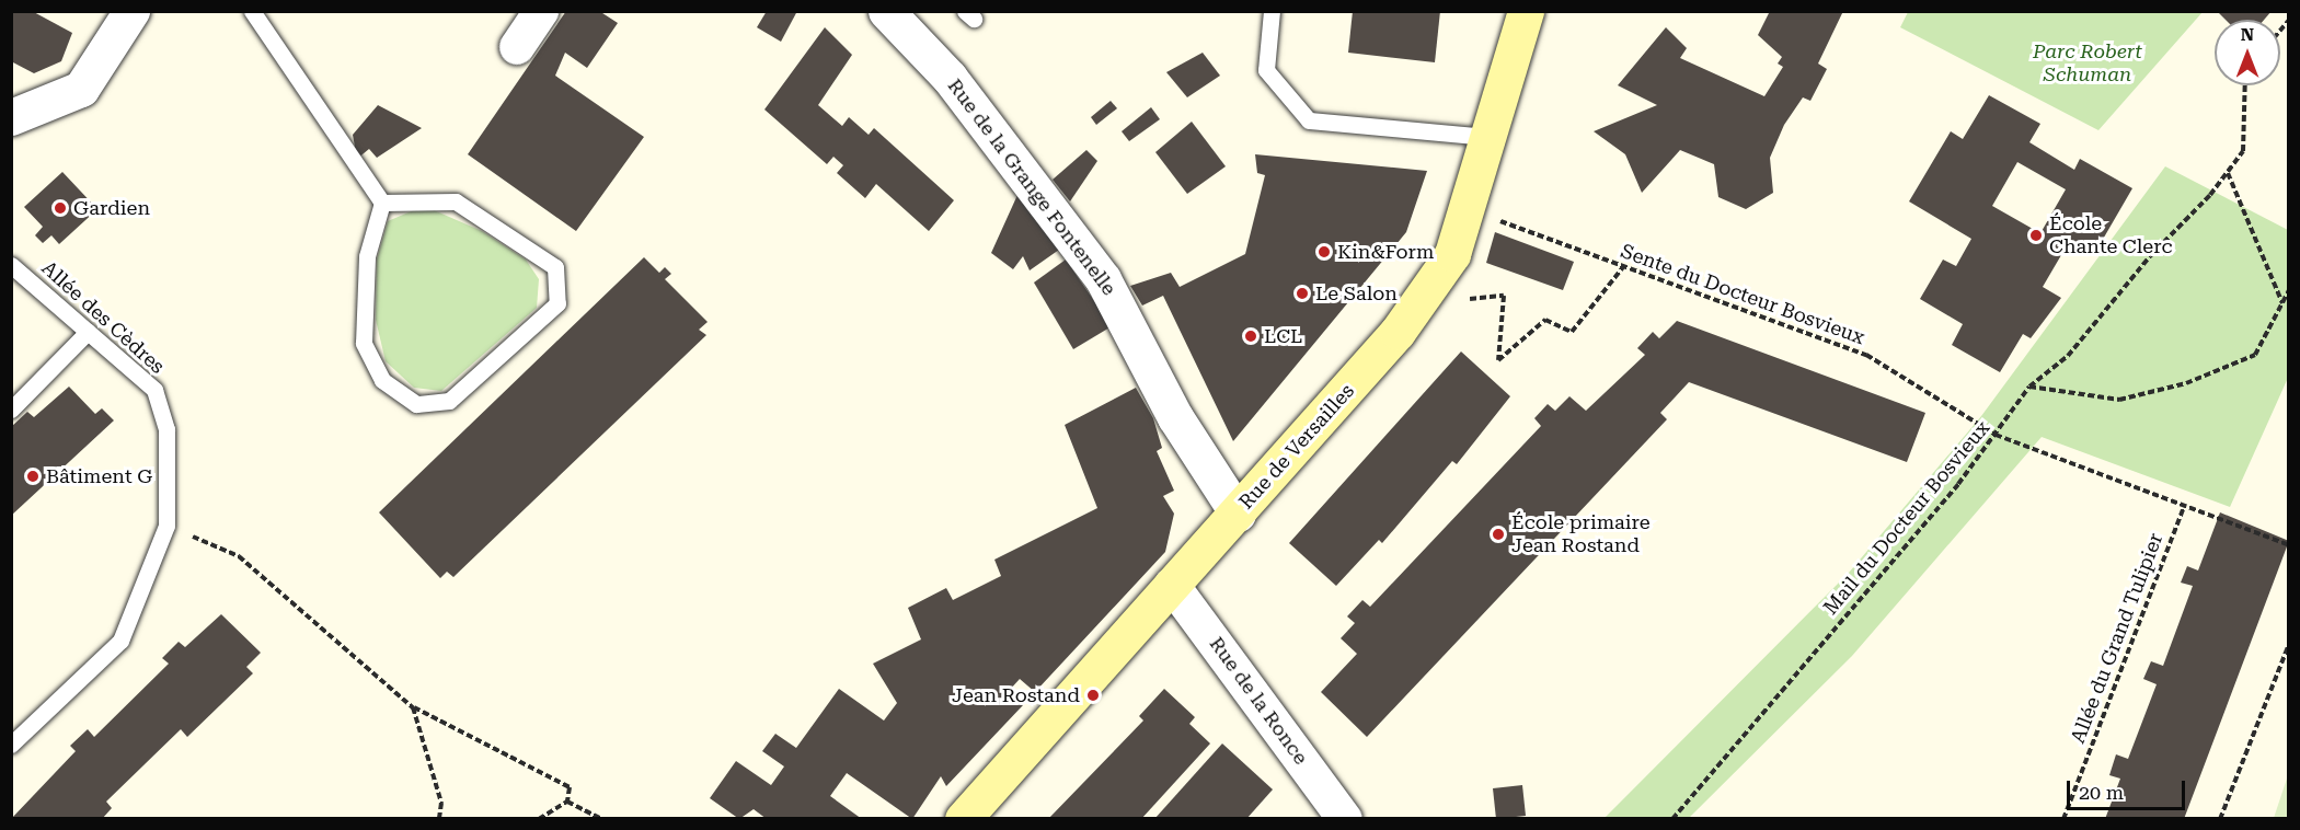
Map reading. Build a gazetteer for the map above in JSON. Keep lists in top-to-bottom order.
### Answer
{
  "streets": {
    "main road": ["Rue de Versailles"],
    "street": ["Rue de la Grange Fontenelle", "Rue de la Ronce"],
    "lane": ["Allée des Cèdres"],
    "path": ["Sente du Docteur Bosvieux", "Mail du Docteur Bosvieux", "Allée du Grand Tulipier"]
  },
  "crossings": [
    ["Rue de la Grange Fontenelle", "Rue de Versailles"],
    ["Sente du Docteur Bosvieux", "Rue de Versailles"],
    ["Sente du Docteur Bosvieux", "Mail du Docteur Bosvieux"],
    ["Sente du Docteur Bosvieux", "Allée du Grand Tulipier"],
    ["Rue de Versailles", "Rue de la Ronce"]
  ],
  "parks": ["Parc Robert Schuman"],
  "places": [
    "Gardien",
    "École Chante Clerc",
    "Kin&Form",
    "Le Salon",
    "LCL",
    "Bâtiment G",
    "École primaire Jean Rostand",
    "Jean Rostand"
  ],
  "scale_bar": "20 m",
  "north": "top"
}
